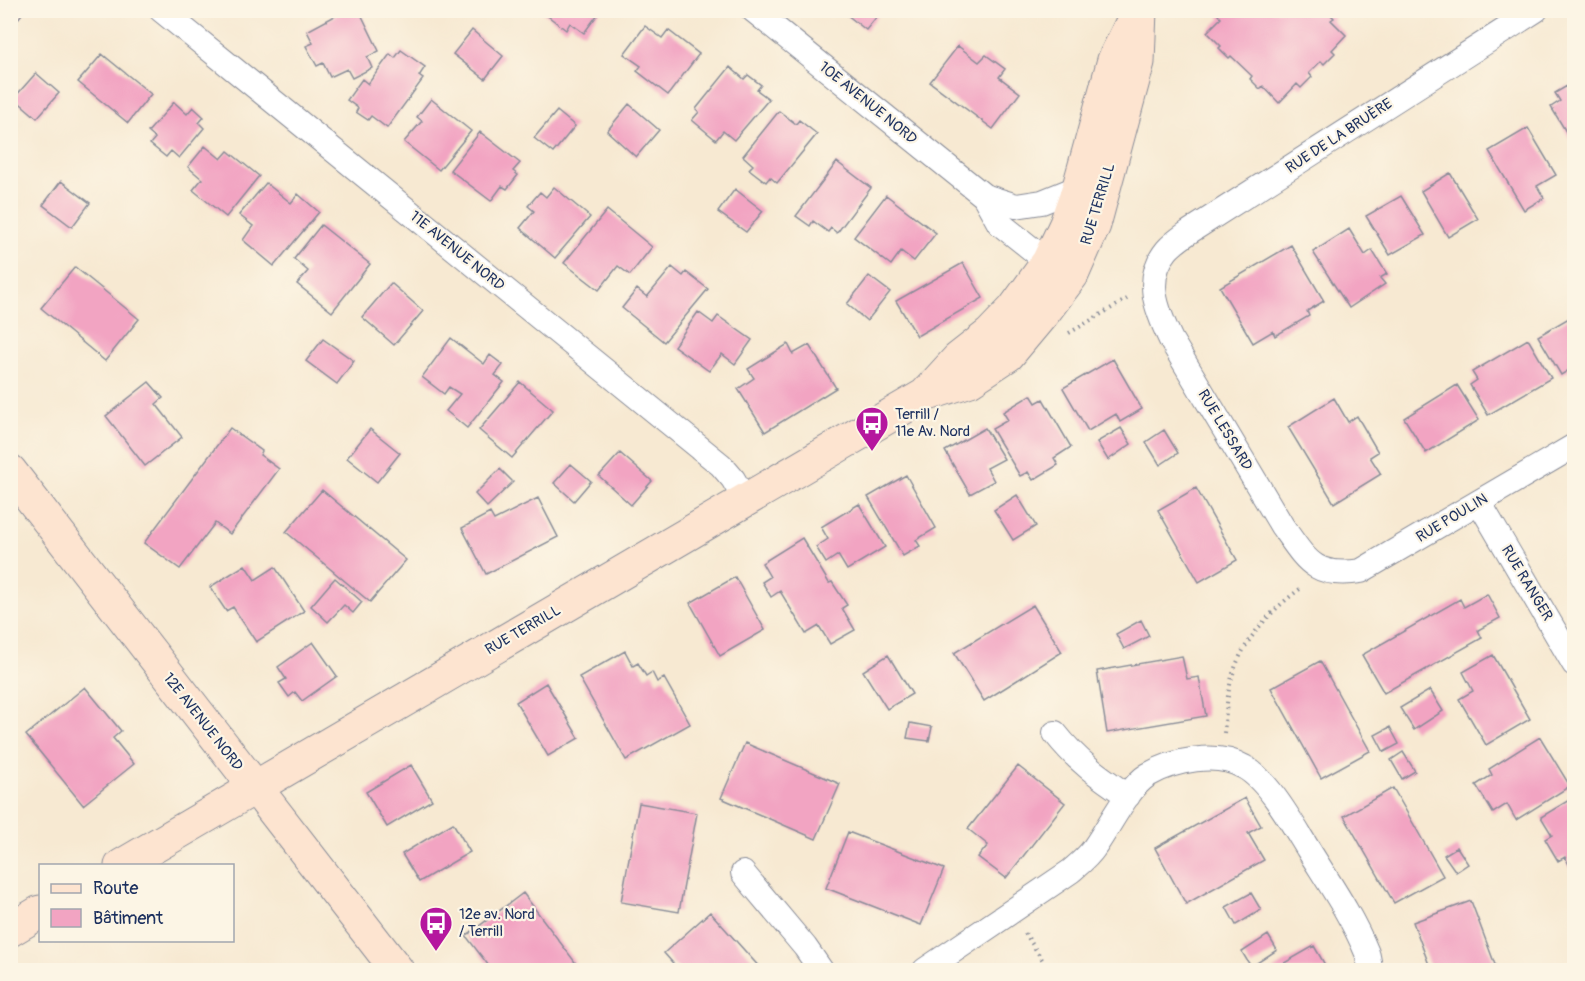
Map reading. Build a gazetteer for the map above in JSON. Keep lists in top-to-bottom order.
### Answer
{
  "streets": {
    "street": [
      "10E AVENUE NORD",
      "RUE DE LA BRUÈRE",
      "RUE TERRILL",
      "11E AVENUE NORD",
      "RUE LESSARD",
      "RUE POULIN",
      "RUE RANGER",
      "12E AVENUE NORD"
    ]
  },
  "crossings": [
    ["10E AVENUE NORD", "RUE TERRILL"],
    ["RUE DE LA BRUÈRE", "RUE LESSARD"],
    ["RUE TERRILL", "11E AVENUE NORD"],
    ["RUE TERRILL", "12E AVENUE NORD"],
    ["RUE LESSARD", "RUE POULIN"],
    ["RUE POULIN", "RUE RANGER"]
  ],
  "places": {
    "bus stop": ["Terrill / 11e Av. Nord", "12e av. Nord / Terrill"]
  },
  "legend": ["Route", "Bâtiment"]
}
